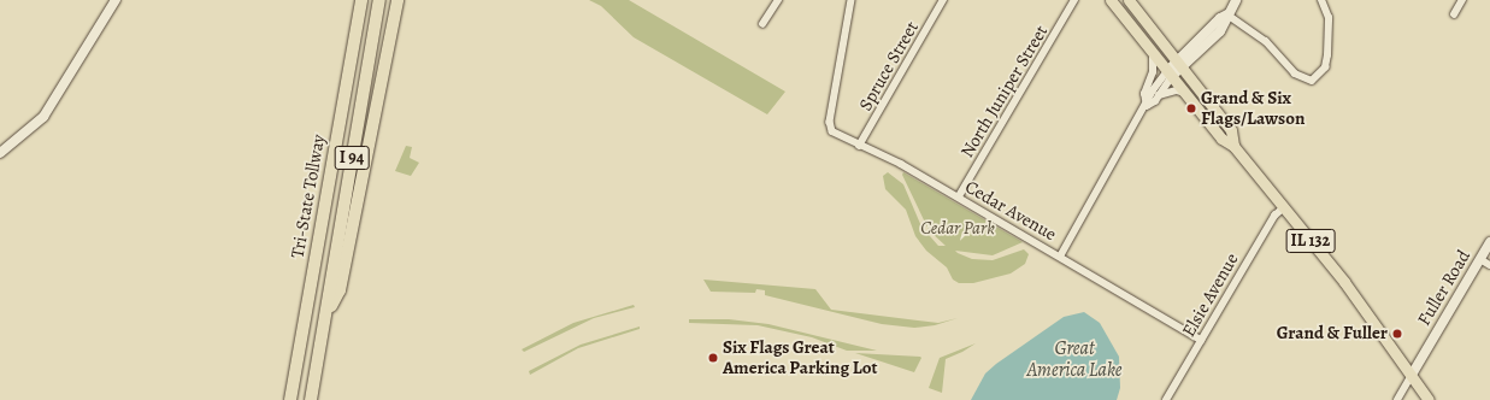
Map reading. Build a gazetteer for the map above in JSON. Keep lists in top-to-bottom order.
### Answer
{
  "streets": {
    "highway": ["I 94", "Tri-State Tollway"],
    "main road": ["IL 132"],
    "street": [
      "Spruce Street",
      "North Juniper Street",
      "Cedar Avenue",
      "Fuller Road",
      "Elsie Avenue"
    ]
  },
  "crossings": [
    ["Spruce Street", "Cedar Avenue"],
    ["North Juniper Street", "Cedar Avenue"],
    ["Cedar Avenue", "Elsie Avenue"],
    ["IL 132", "Fuller Road"],
    ["IL 132", "Elsie Avenue"]
  ],
  "water": ["Great America Lake"],
  "parks": ["Cedar Park"],
  "places": ["Grand & Six Flags/Lawson", "Grand & Fuller", "Six Flags Great America Parking Lot"]
}
